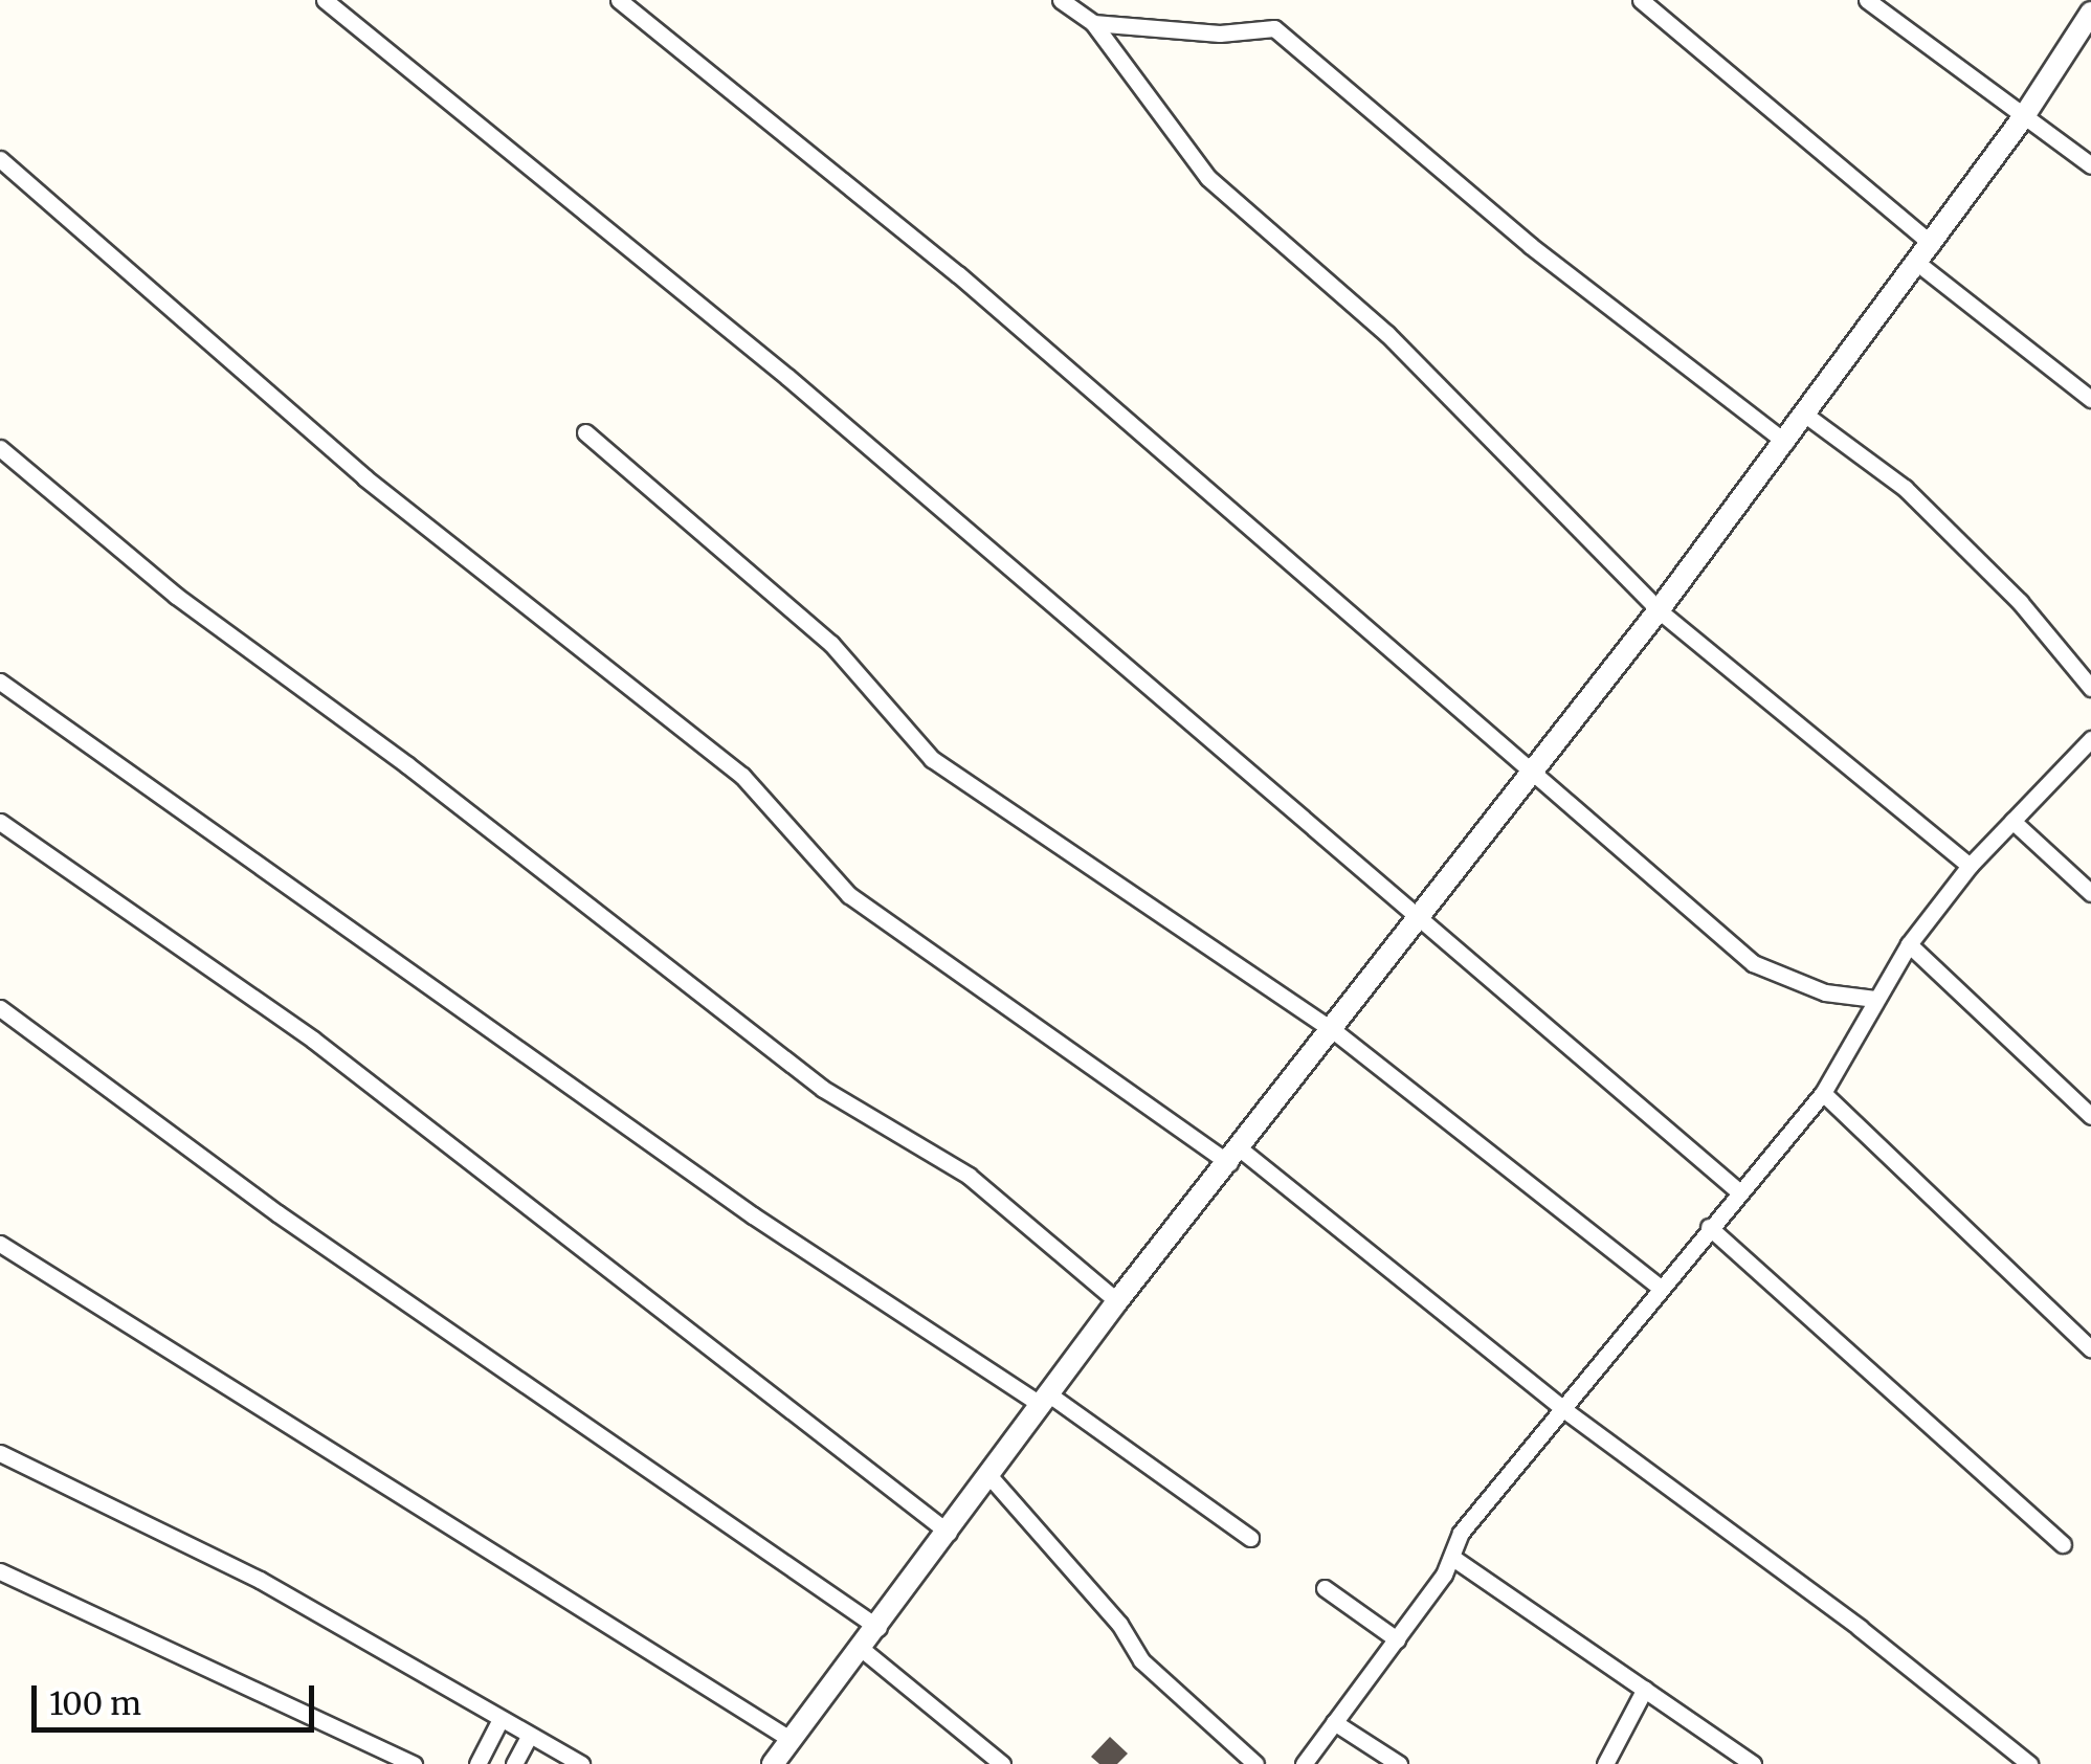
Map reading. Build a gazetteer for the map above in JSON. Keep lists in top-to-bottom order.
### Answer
{
  "scale_bar": "100 m"
}
